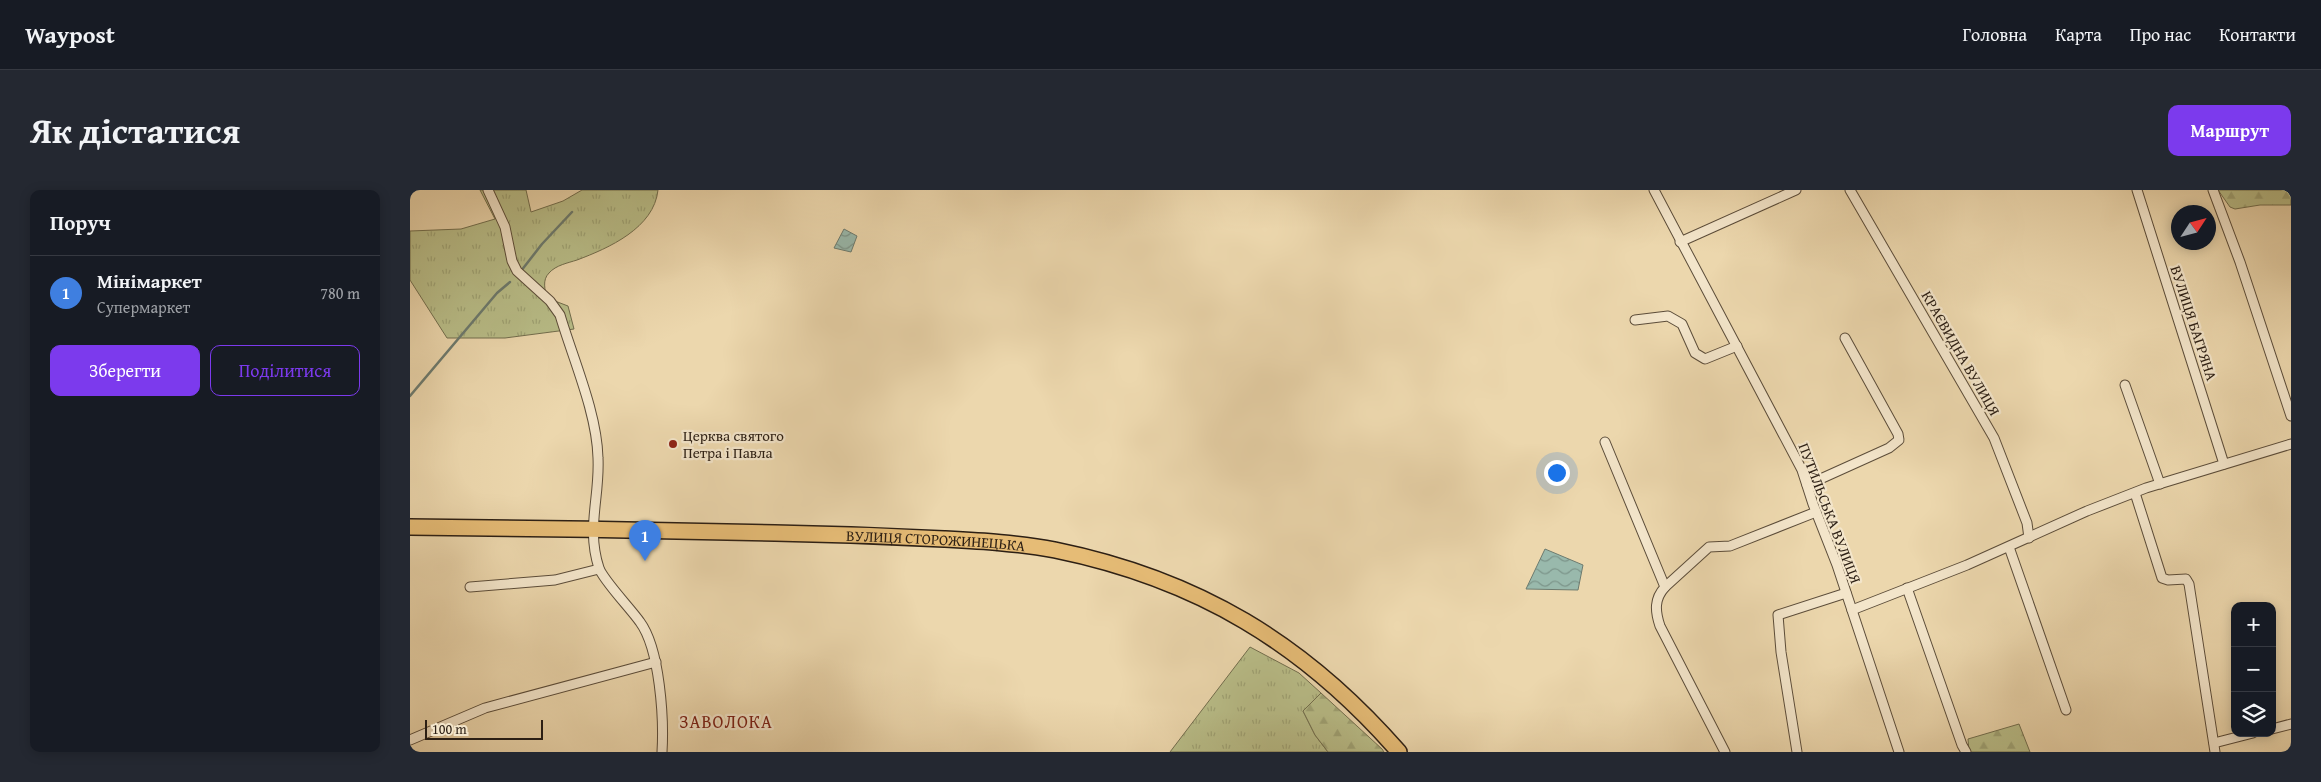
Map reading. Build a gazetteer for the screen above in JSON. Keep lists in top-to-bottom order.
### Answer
{
  "streets": {
    "main road": ["ВУЛИЦЯ СТОРОЖИНЕЦЬКА"],
    "street": ["ВУЛИЦЯ БАГРЯНА", "КРАЄВИДНА ВУЛИЦЯ", "ПУТИЛЬСЬКА ВУЛИЦЯ"]
  },
  "districts": ["ЗАВОЛОКА"],
  "places": ["Церква святого Петра і Павла"],
  "scale_bar": "100 m",
  "north": "top right",
  "page": {
    "header": "Waypost",
    "nav": [
      "Головна",
      "Карта",
      "Про нас",
      "Контакти"
    ],
    "title": "Як дістатися",
    "buttons": [
      "Маршрут",
      ["Зберегти", "Поділитися"]
    ],
    "heading": "Поруч",
    "list": [
      {
        "mark": "1",
        "name": "Мінімаркет",
        "note": "Супермаркет",
        "value": "780 m"
      }
    ],
    "pins": "1",
    "map_buttons": ["+", "−"],
    "scale": "100 m"
  }
}
